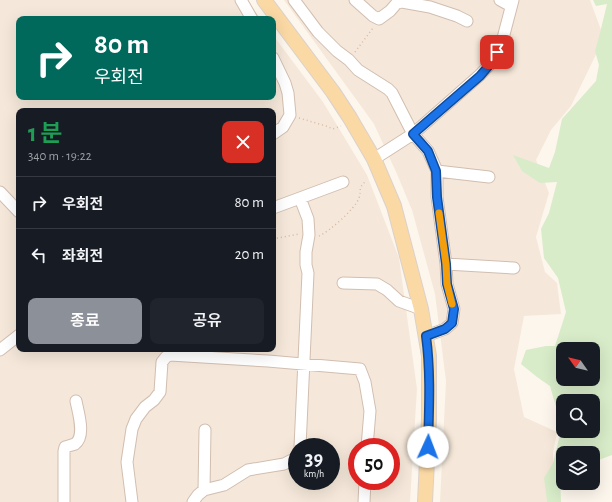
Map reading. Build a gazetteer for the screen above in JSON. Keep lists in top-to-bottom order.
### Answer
{
  "north": "top left",
  "page": {
    "turn": ["80 m", "우회전"],
    "heading": ["1 분", "340 m · 19:22"],
    "list": [
      {
        "name": "우회전",
        "value": "80 m"
      },
      {
        "name": "좌회전",
        "value": "20 m"
      }
    ],
    "buttons": ["종료", "공유"],
    "speed": "39 km/h",
    "limit": "50"
  }
}
